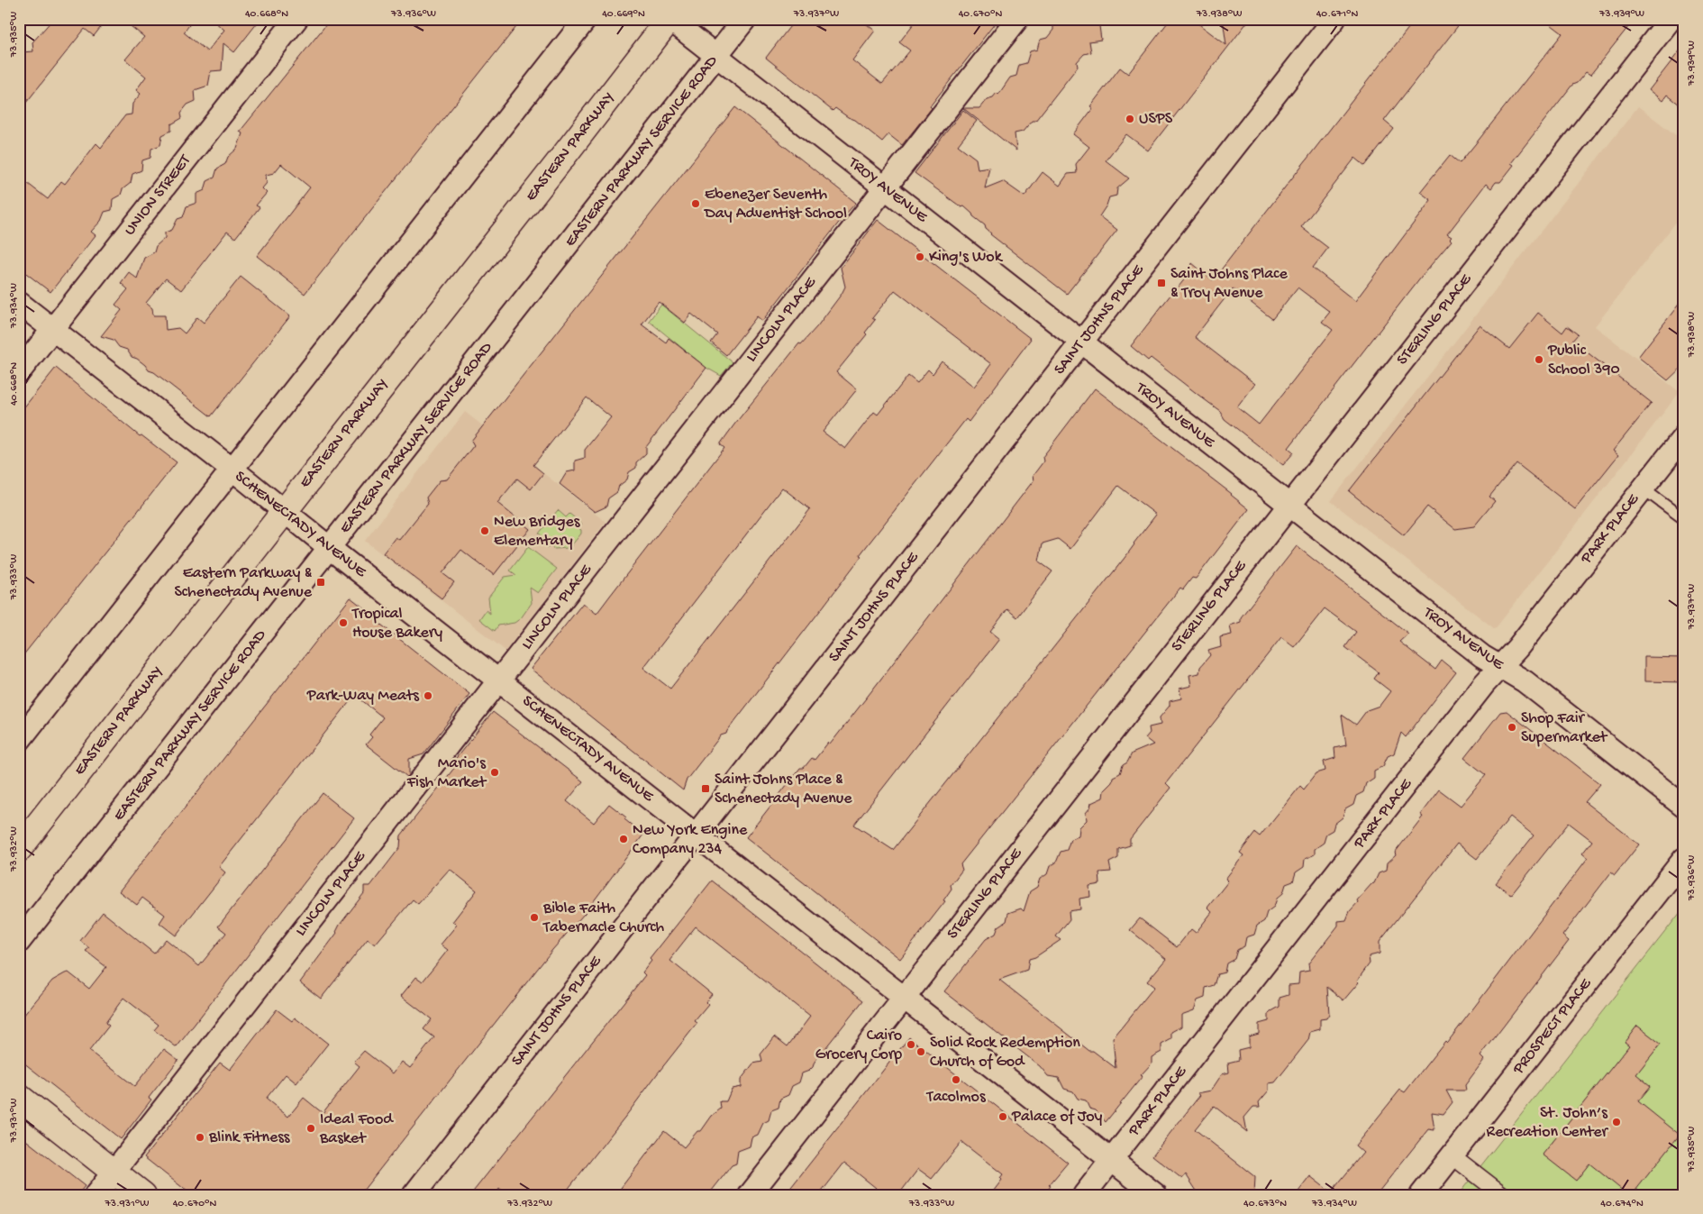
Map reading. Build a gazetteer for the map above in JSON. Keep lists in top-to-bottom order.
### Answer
{
  "streets": {
    "main road": ["EASTERN PARKWAY"],
    "street": [
      "EASTERN PARKWAY SERVICE ROAD",
      "TROY AVENUE",
      "UNION STREET",
      "LINCOLN PLACE",
      "SAINT JOHNS PLACE",
      "STERLING PLACE",
      "SCHENECTADY AVENUE",
      "PARK PLACE",
      "PROSPECT PLACE"
    ]
  },
  "crossings": [
    ["EASTERN PARKWAY", "TROY AVENUE"],
    ["EASTERN PARKWAY", "SCHENECTADY AVENUE"],
    ["EASTERN PARKWAY SERVICE ROAD", "TROY AVENUE"],
    ["EASTERN PARKWAY SERVICE ROAD", "SCHENECTADY AVENUE"],
    ["TROY AVENUE", "LINCOLN PLACE"],
    ["TROY AVENUE", "SAINT JOHNS PLACE"],
    ["TROY AVENUE", "STERLING PLACE"],
    ["TROY AVENUE", "PARK PLACE"],
    ["UNION STREET", "SCHENECTADY AVENUE"],
    ["LINCOLN PLACE", "SCHENECTADY AVENUE"],
    ["SAINT JOHNS PLACE", "SCHENECTADY AVENUE"],
    ["STERLING PLACE", "SCHENECTADY AVENUE"],
    ["SCHENECTADY AVENUE", "PARK PLACE"]
  ],
  "places": {
    "other": [
      "USPS",
      "Ebenezer Seventh Day Adventist School",
      "King's Wok",
      "Public School 390",
      "New Bridges Elementary",
      "Tropical House Bakery",
      "Park-Way Meats",
      "Shop Fair Supermarket",
      "Mario's Fish Market",
      "New York Engine Company 234",
      "Bible Faith Tabernacle Church",
      "Cairo Grocery Corp",
      "Solid Rock Redemption Church of God",
      "Tacolmos",
      "Palace of Joy",
      "St. John’s Recreation Center",
      "Ideal Food Basket",
      "Blink Fitness"
    ],
    "transit": ["Saint Johns Place & Troy Avenue", "Eastern Parkway & Schenectady Avenue", "Saint Johns Place & Schenectady Avenue"]
  },
  "coordinates": [
    "40.668°N",
    "73.936°W",
    "40.669°N",
    "73.937°W",
    "40.670°N",
    "73.938°W",
    "40.671°N",
    "73.939°W",
    "73.935°W",
    "73.934°W",
    "73.933°W",
    "73.932°W",
    "73.931°W",
    "40.673°N",
    "40.674°N"
  ]
}
